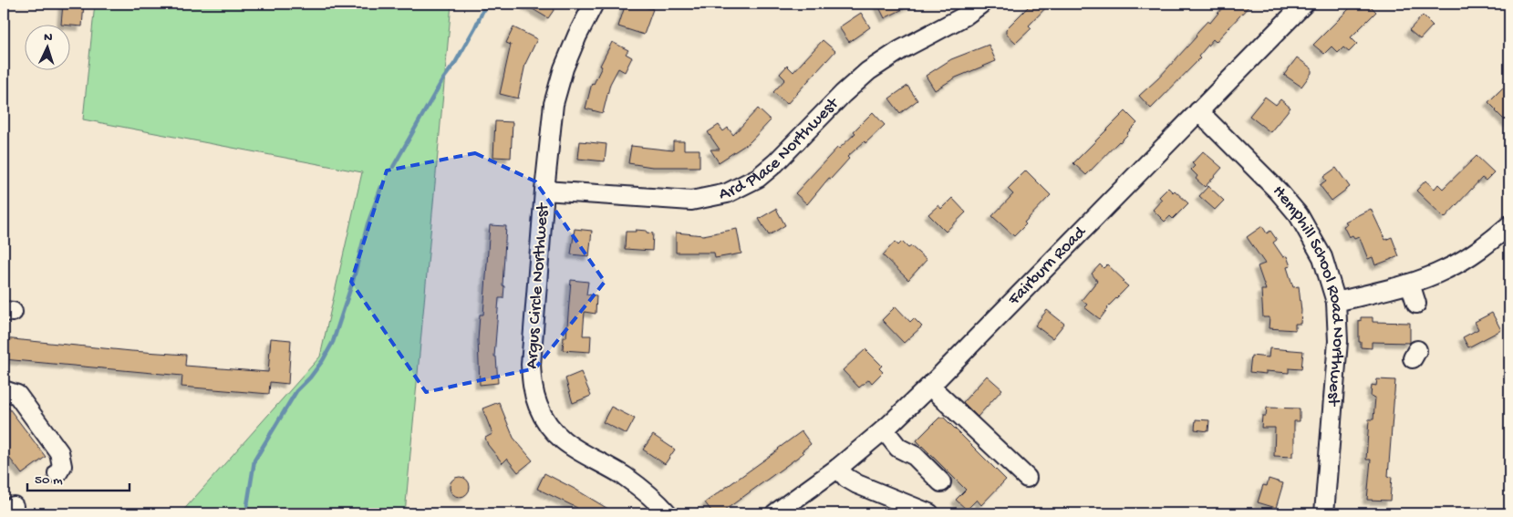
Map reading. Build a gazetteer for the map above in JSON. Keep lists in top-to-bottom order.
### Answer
{
  "streets": {
    "street": [
      "Ard Place Northwest",
      "Fairburn Road",
      "Argus Circle Northwest",
      "Hemphill School Road Northwest"
    ]
  },
  "crossings": [
    ["Ard Place Northwest", "Argus Circle Northwest"],
    ["Fairburn Road", "Hemphill School Road Northwest"]
  ],
  "scale_bar": "50 m",
  "north": "top"
}
